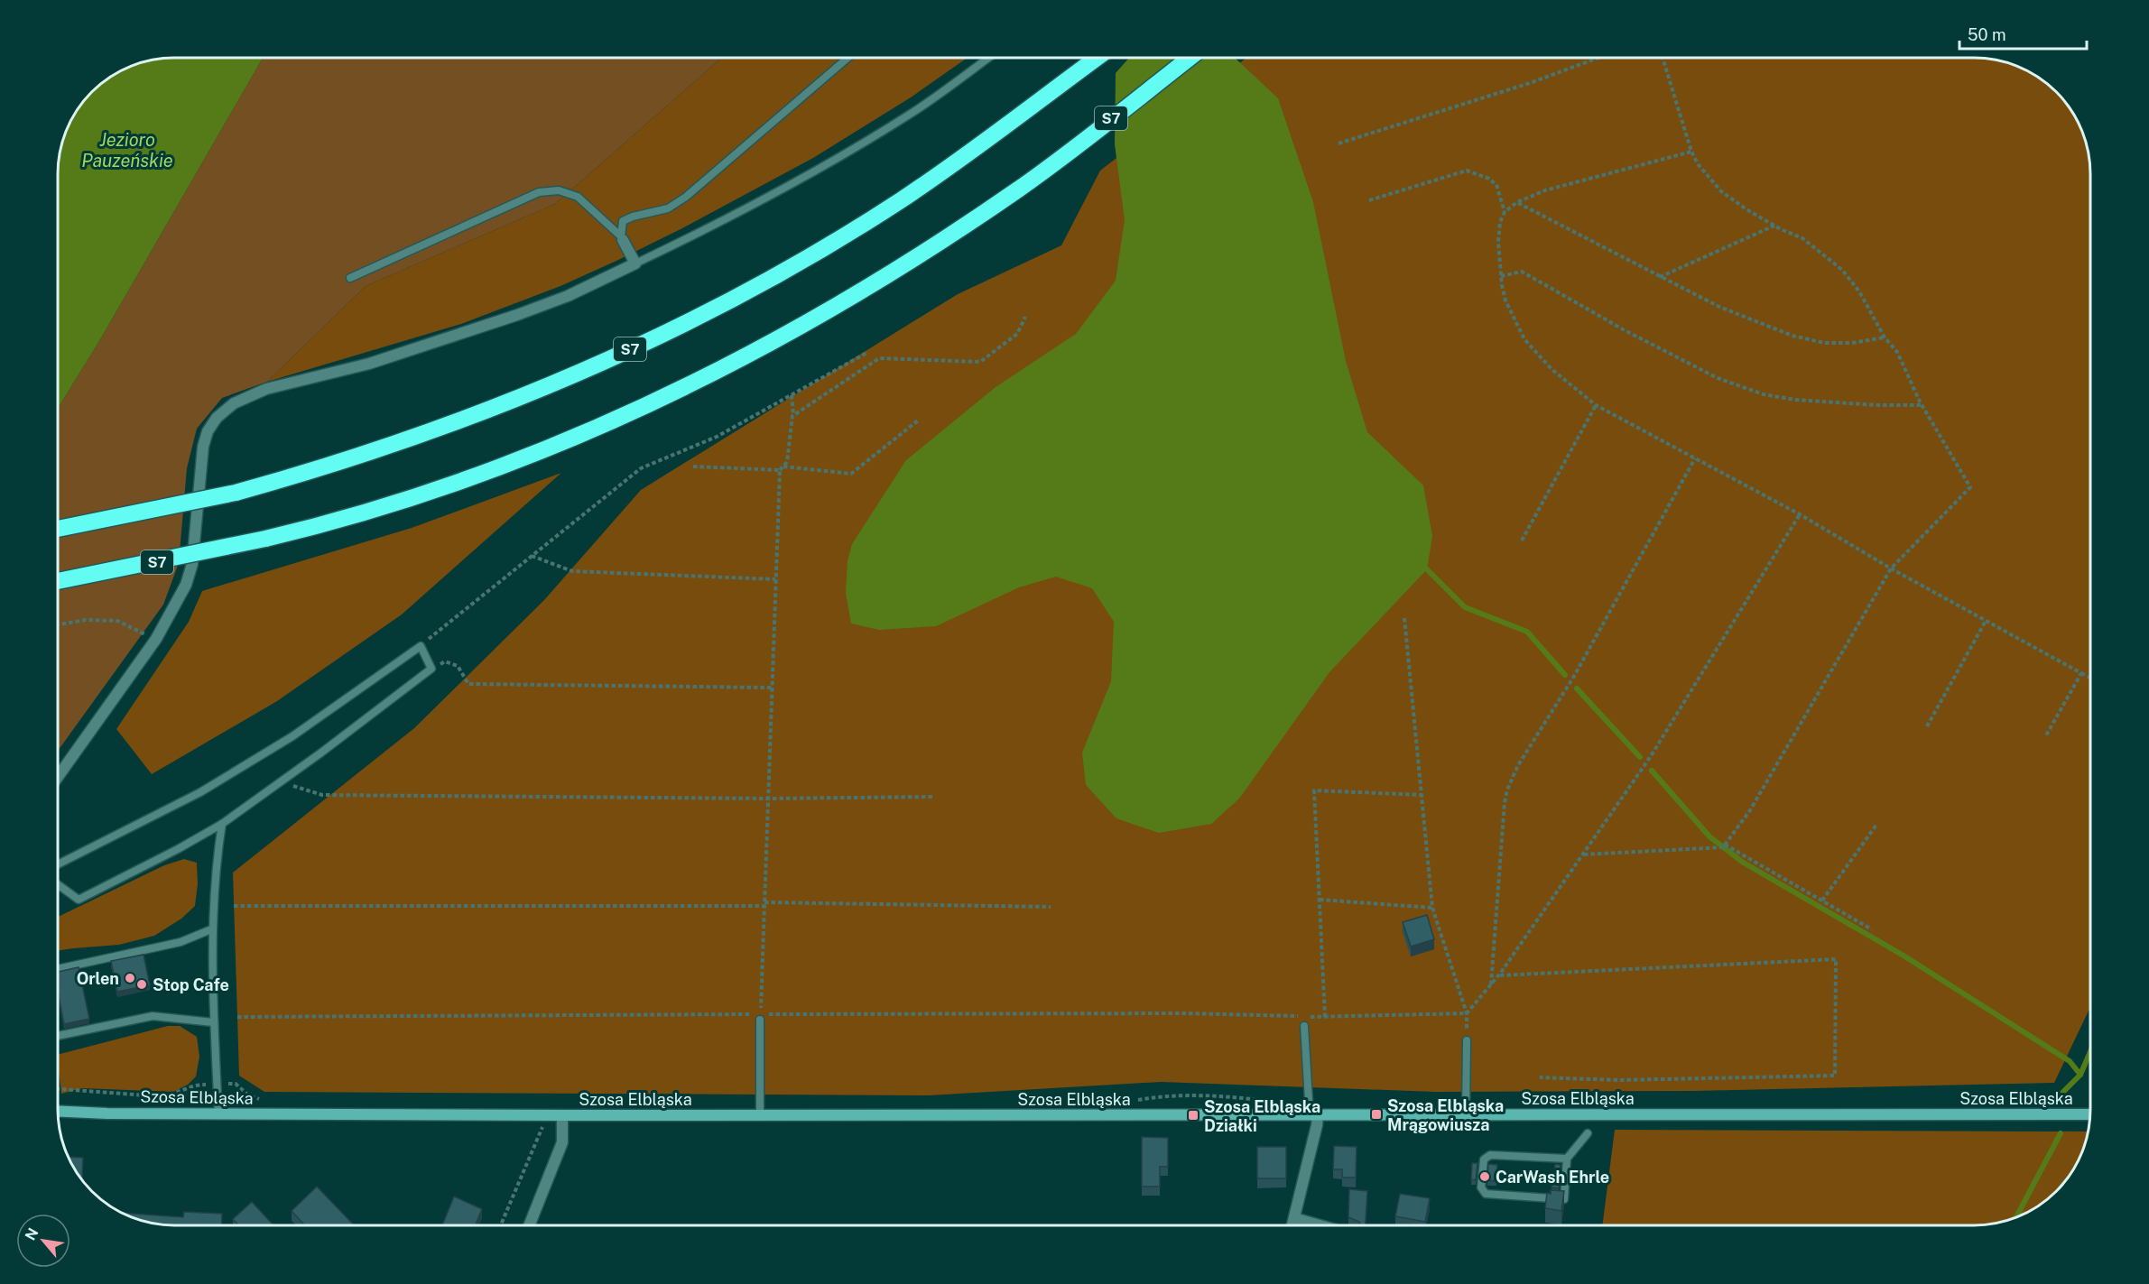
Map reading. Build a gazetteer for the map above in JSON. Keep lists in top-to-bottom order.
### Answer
{
  "streets": {
    "highway": ["S7"],
    "main road": ["Szosa Elbląska"]
  },
  "water": ["Jezioro Pauzeńskie"],
  "places": {
    "other": ["Orlen", "Stop Cafe", "CarWash Ehrle"],
    "transit": ["Szosa Elbląska Mrągowiusza", "Szosa Elbląska Działki"]
  },
  "scale_bar": "50 m",
  "north": "top left"
}
